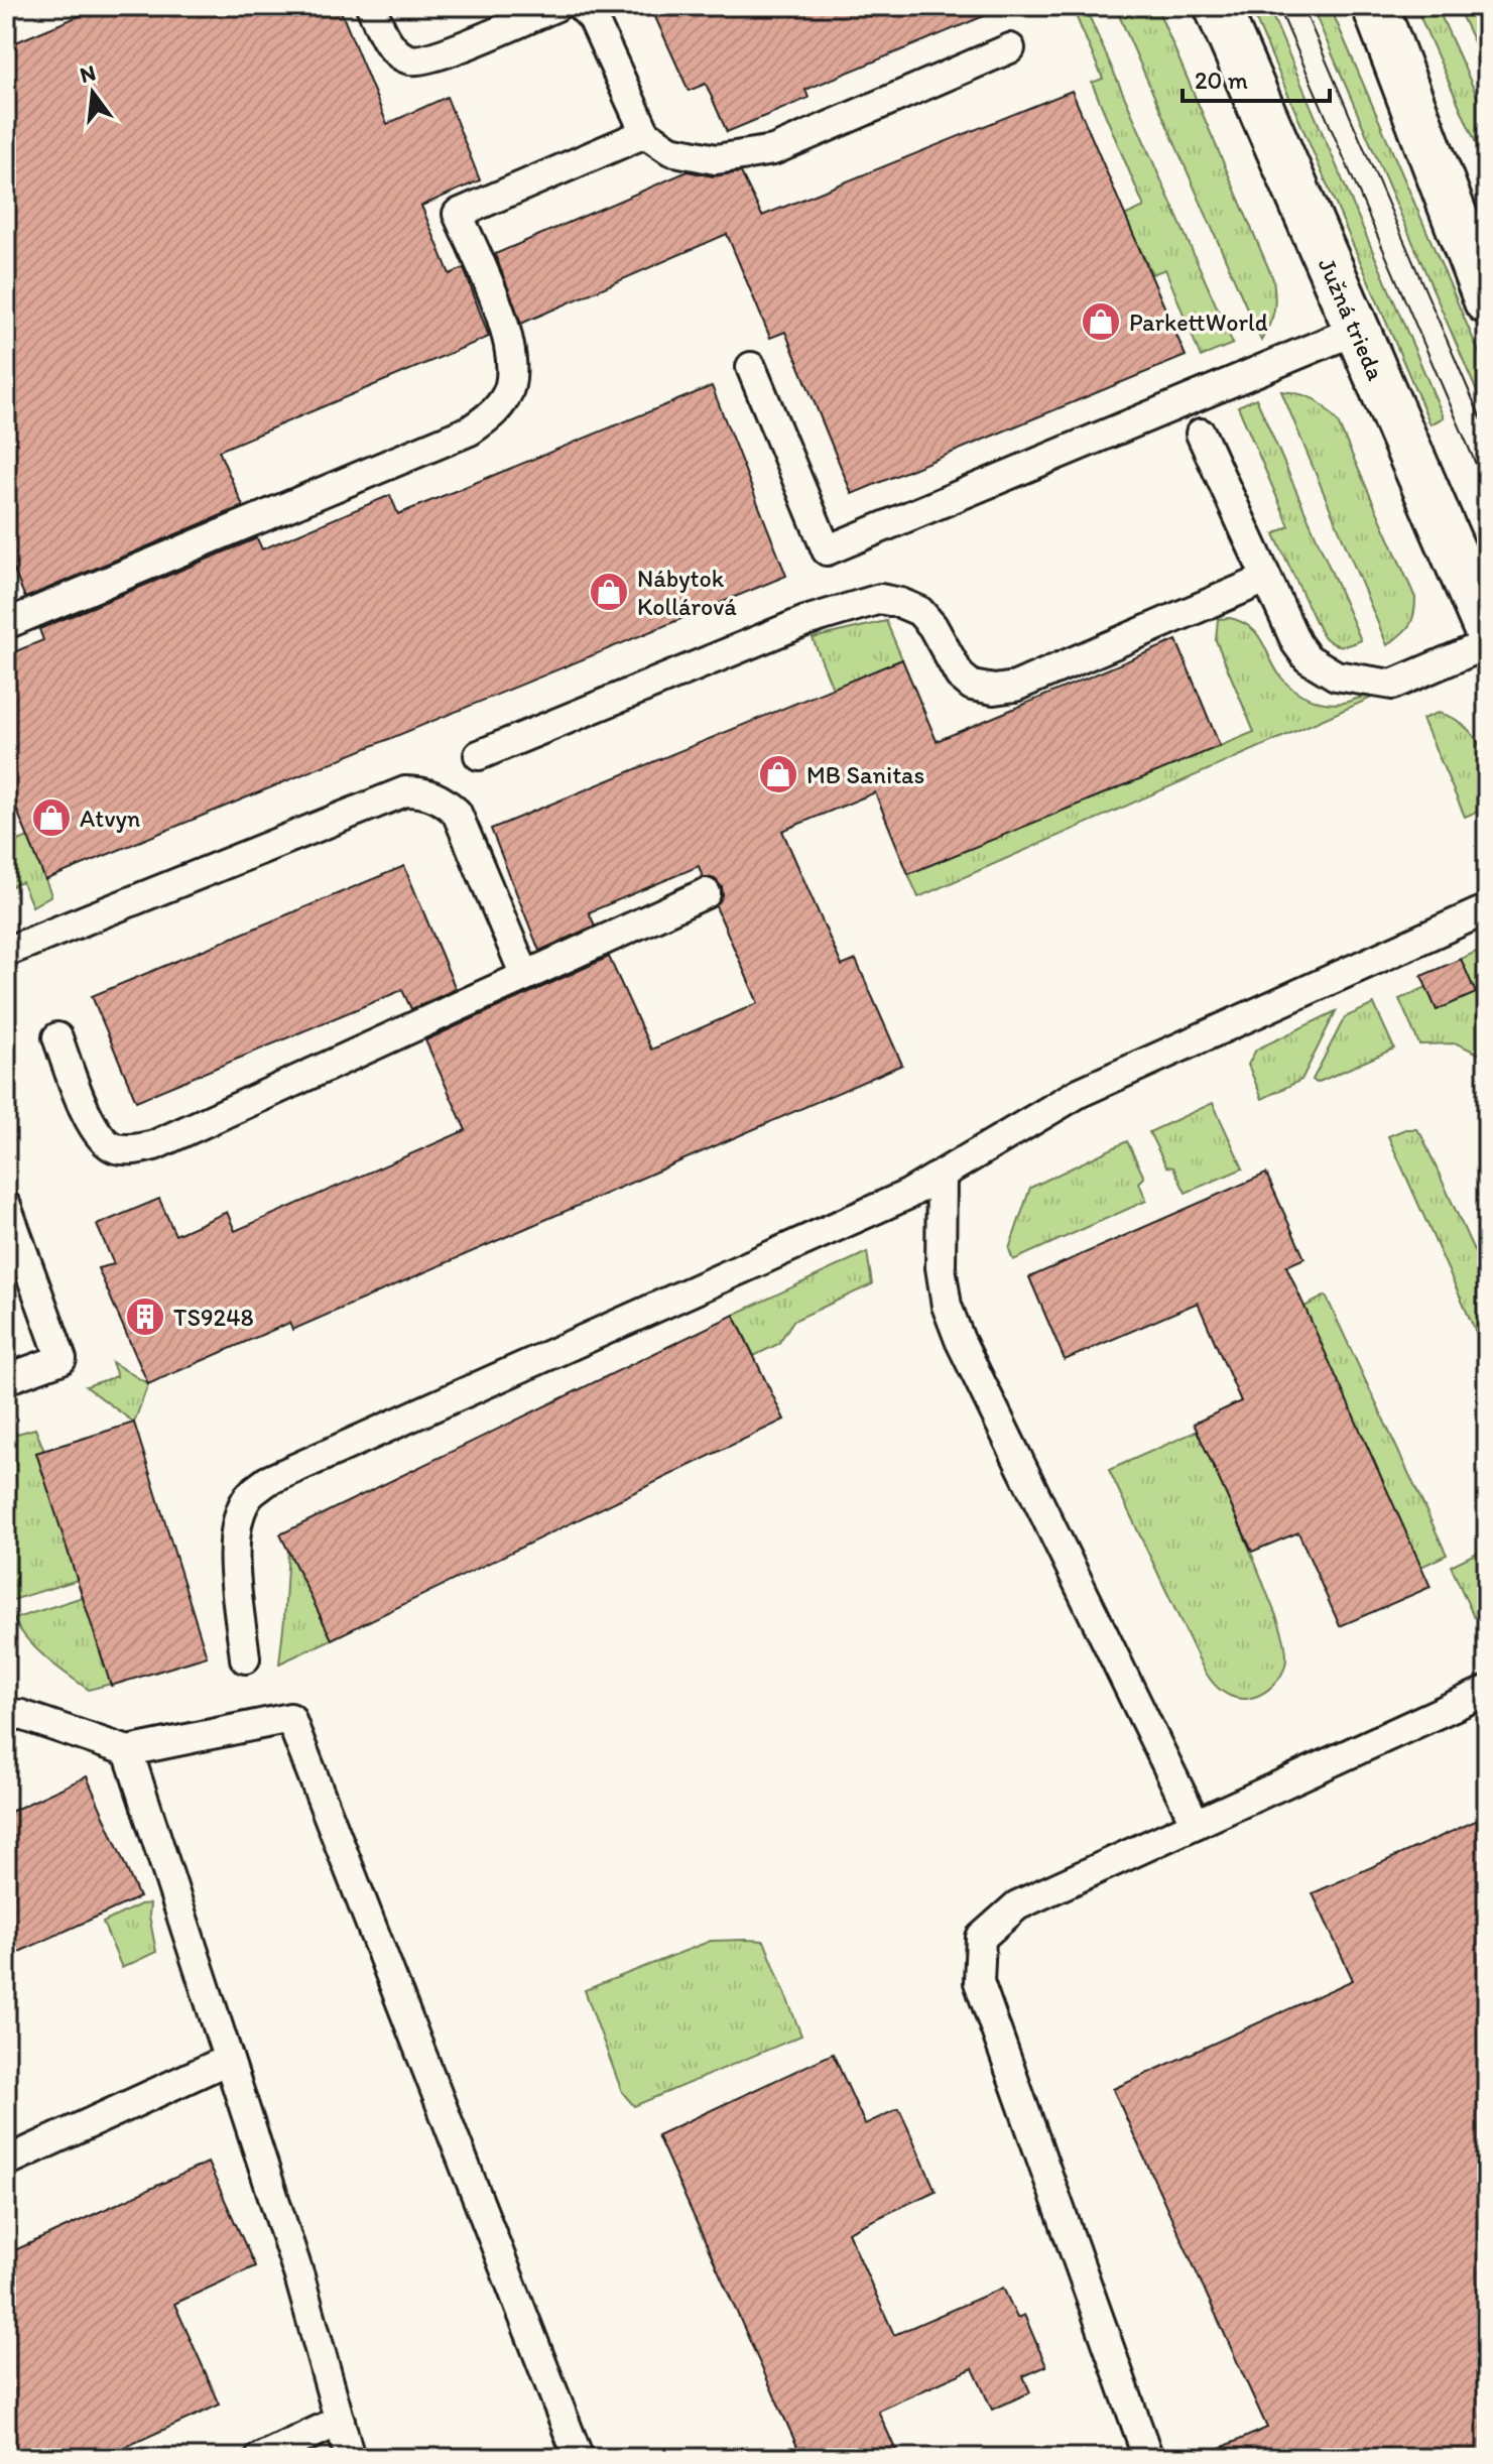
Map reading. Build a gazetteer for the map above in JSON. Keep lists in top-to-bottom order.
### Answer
{
  "streets": {
    "street": ["Južná trieda"]
  },
  "places": {
    "shop": [
      "ParkettWorld",
      "Nábytok Kollárová",
      "MB Sanitas",
      "Atvyn"
    ],
    "building": ["TS9248"]
  },
  "scale_bar": "20 m",
  "north": "top"
}
